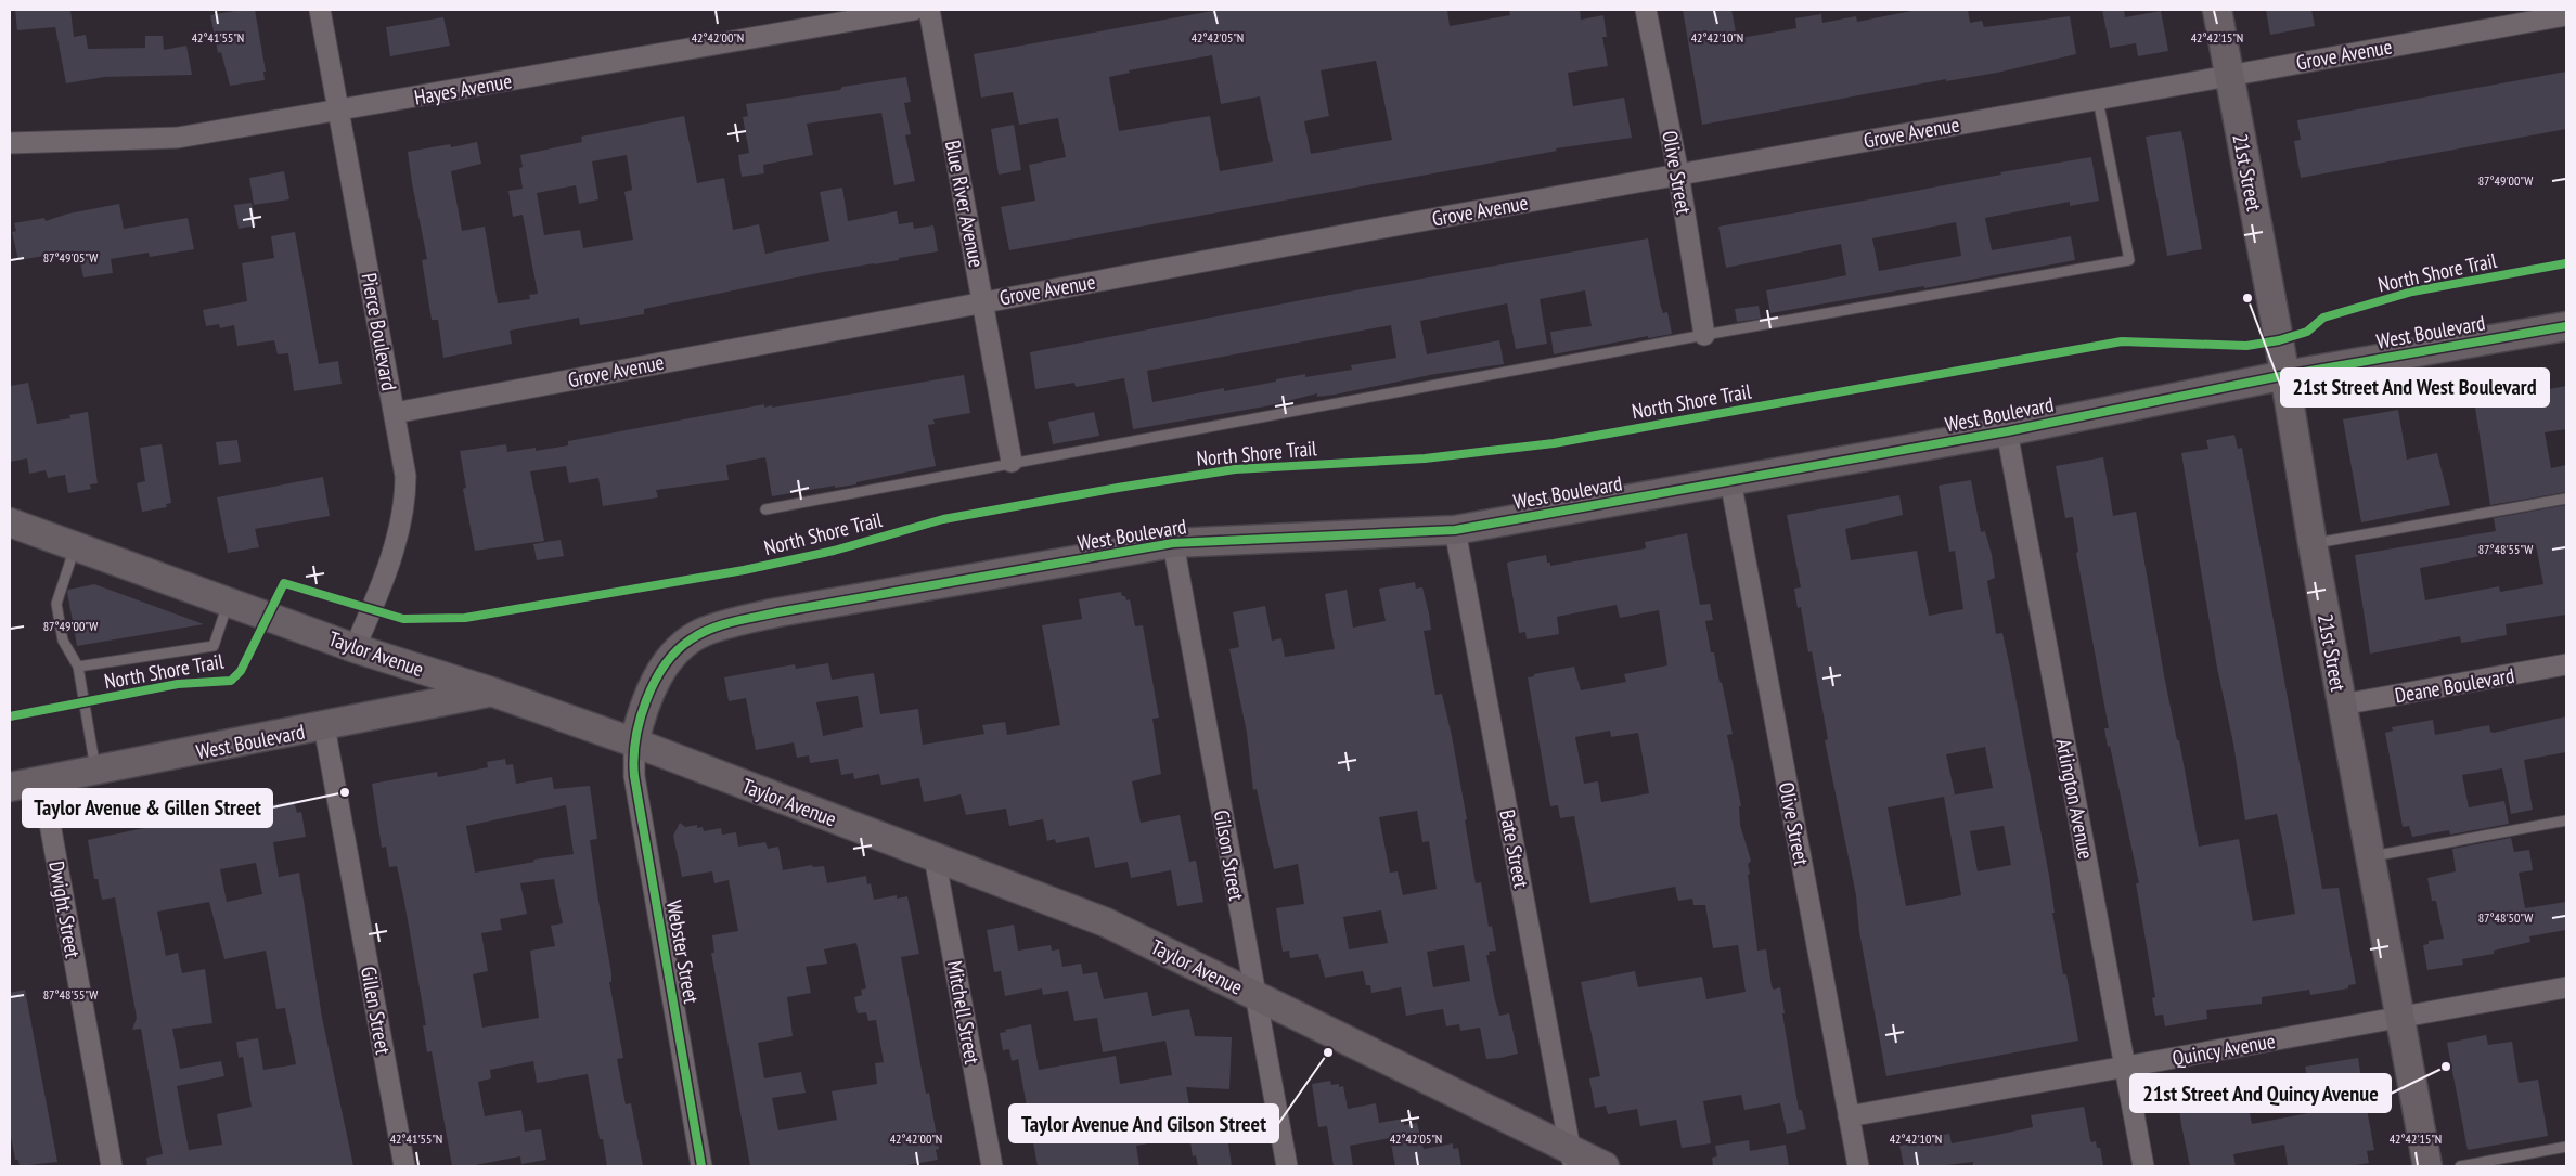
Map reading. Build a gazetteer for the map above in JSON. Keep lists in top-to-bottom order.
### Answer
{
  "streets": {
    "street": [
      "Grove Avenue",
      "Hayes Avenue",
      "Olive Street",
      "21st Street",
      "Blue River Avenue",
      "Pierce Boulevard",
      "West Boulevard",
      "Taylor Avenue",
      "Deane Boulevard",
      "Arlington Avenue",
      "Bate Street",
      "Gilson Street",
      "Dwight Street",
      "Webster Street",
      "Gillen Street",
      "Mitchell Street",
      "Quincy Avenue"
    ],
    "cycle path": ["North Shore Trail"]
  },
  "crossings": [
    ["Grove Avenue", "Olive Street"],
    ["Grove Avenue", "21st Street"],
    ["Grove Avenue", "Blue River Avenue"],
    ["Grove Avenue", "Pierce Boulevard"],
    ["Hayes Avenue", "Pierce Boulevard"],
    ["Olive Street", "West Boulevard"],
    ["Olive Street", "Quincy Avenue"],
    ["21st Street", "West Boulevard"],
    ["21st Street", "Deane Boulevard"],
    ["21st Street", "Quincy Avenue"],
    ["Pierce Boulevard", "Taylor Avenue"],
    ["West Boulevard", "Taylor Avenue"],
    ["West Boulevard", "Arlington Avenue"],
    ["West Boulevard", "Bate Street"],
    ["West Boulevard", "Gilson Street"],
    ["West Boulevard", "Dwight Street"],
    ["West Boulevard", "Webster Street"],
    ["West Boulevard", "Gillen Street"],
    ["Taylor Avenue", "Bate Street"],
    ["Taylor Avenue", "Gilson Street"],
    ["Taylor Avenue", "Webster Street"],
    ["Taylor Avenue", "Mitchell Street"],
    ["Arlington Avenue", "Quincy Avenue"]
  ],
  "places": [
    "21st Street And West Boulevard",
    "Taylor Avenue & Gillen Street",
    "Taylor Avenue And Gilson Street",
    "21st Street And Quincy Avenue"
  ],
  "coordinates": [
    "42°41'55\"N",
    "42°42'00\"N",
    "42°42'05\"N",
    "42°42'10\"N",
    "42°42'15\"N",
    "87°49'00\"W",
    "87°49'05\"W",
    "87°48'55\"W",
    "87°48'50\"W"
  ]
}
